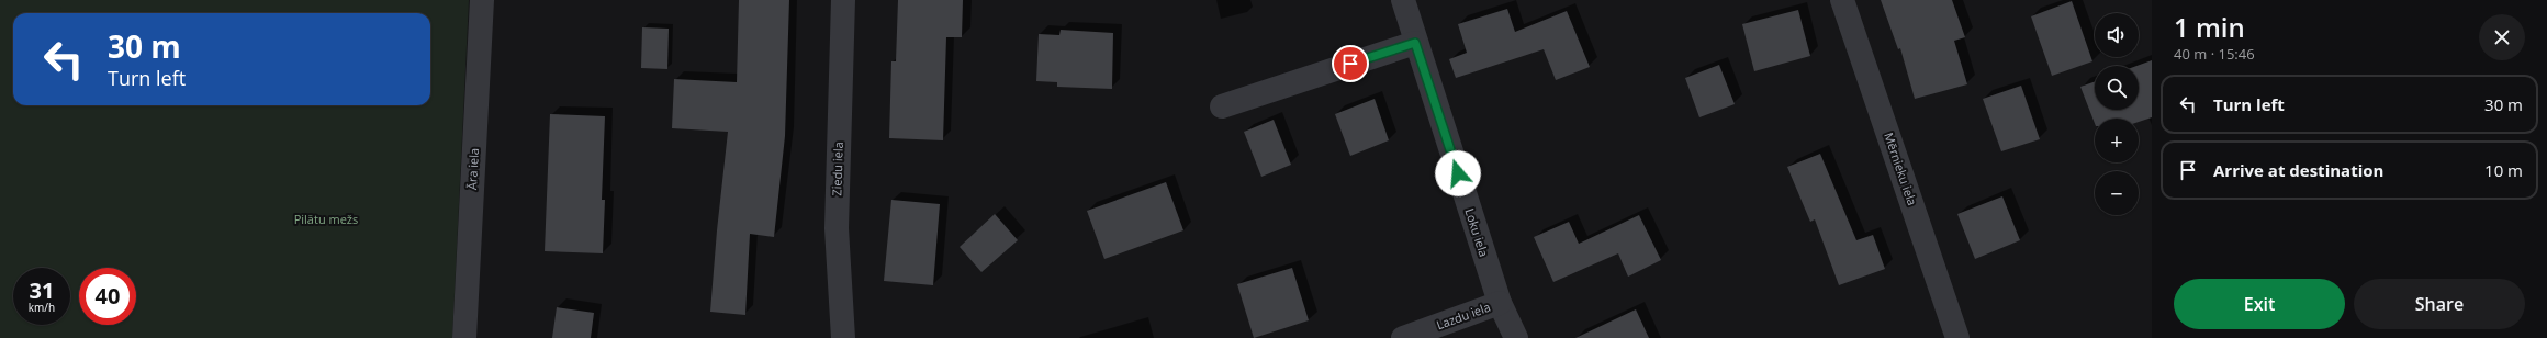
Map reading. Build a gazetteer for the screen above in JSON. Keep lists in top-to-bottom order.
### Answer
{
  "streets": {
    "street": [
      "Āra iela",
      "Ziedu iela",
      "Mērnieku iela",
      "Loku iela",
      "Lazdu iela"
    ]
  },
  "crossings": [
    ["Loku iela", "Lazdu iela"]
  ],
  "parks": ["Pilātu mežs"],
  "page": {
    "heading": ["1 min", "40 m · 15:46"],
    "map_buttons": ["+", "−"],
    "turn": ["30 m", "Turn left"],
    "list": [
      {
        "name": "Turn left",
        "value": "30 m"
      },
      {
        "name": "Arrive at destination",
        "value": "10 m"
      }
    ],
    "speed": "31 km/h",
    "limit": "40",
    "buttons": ["Exit", "Share"]
  }
}
